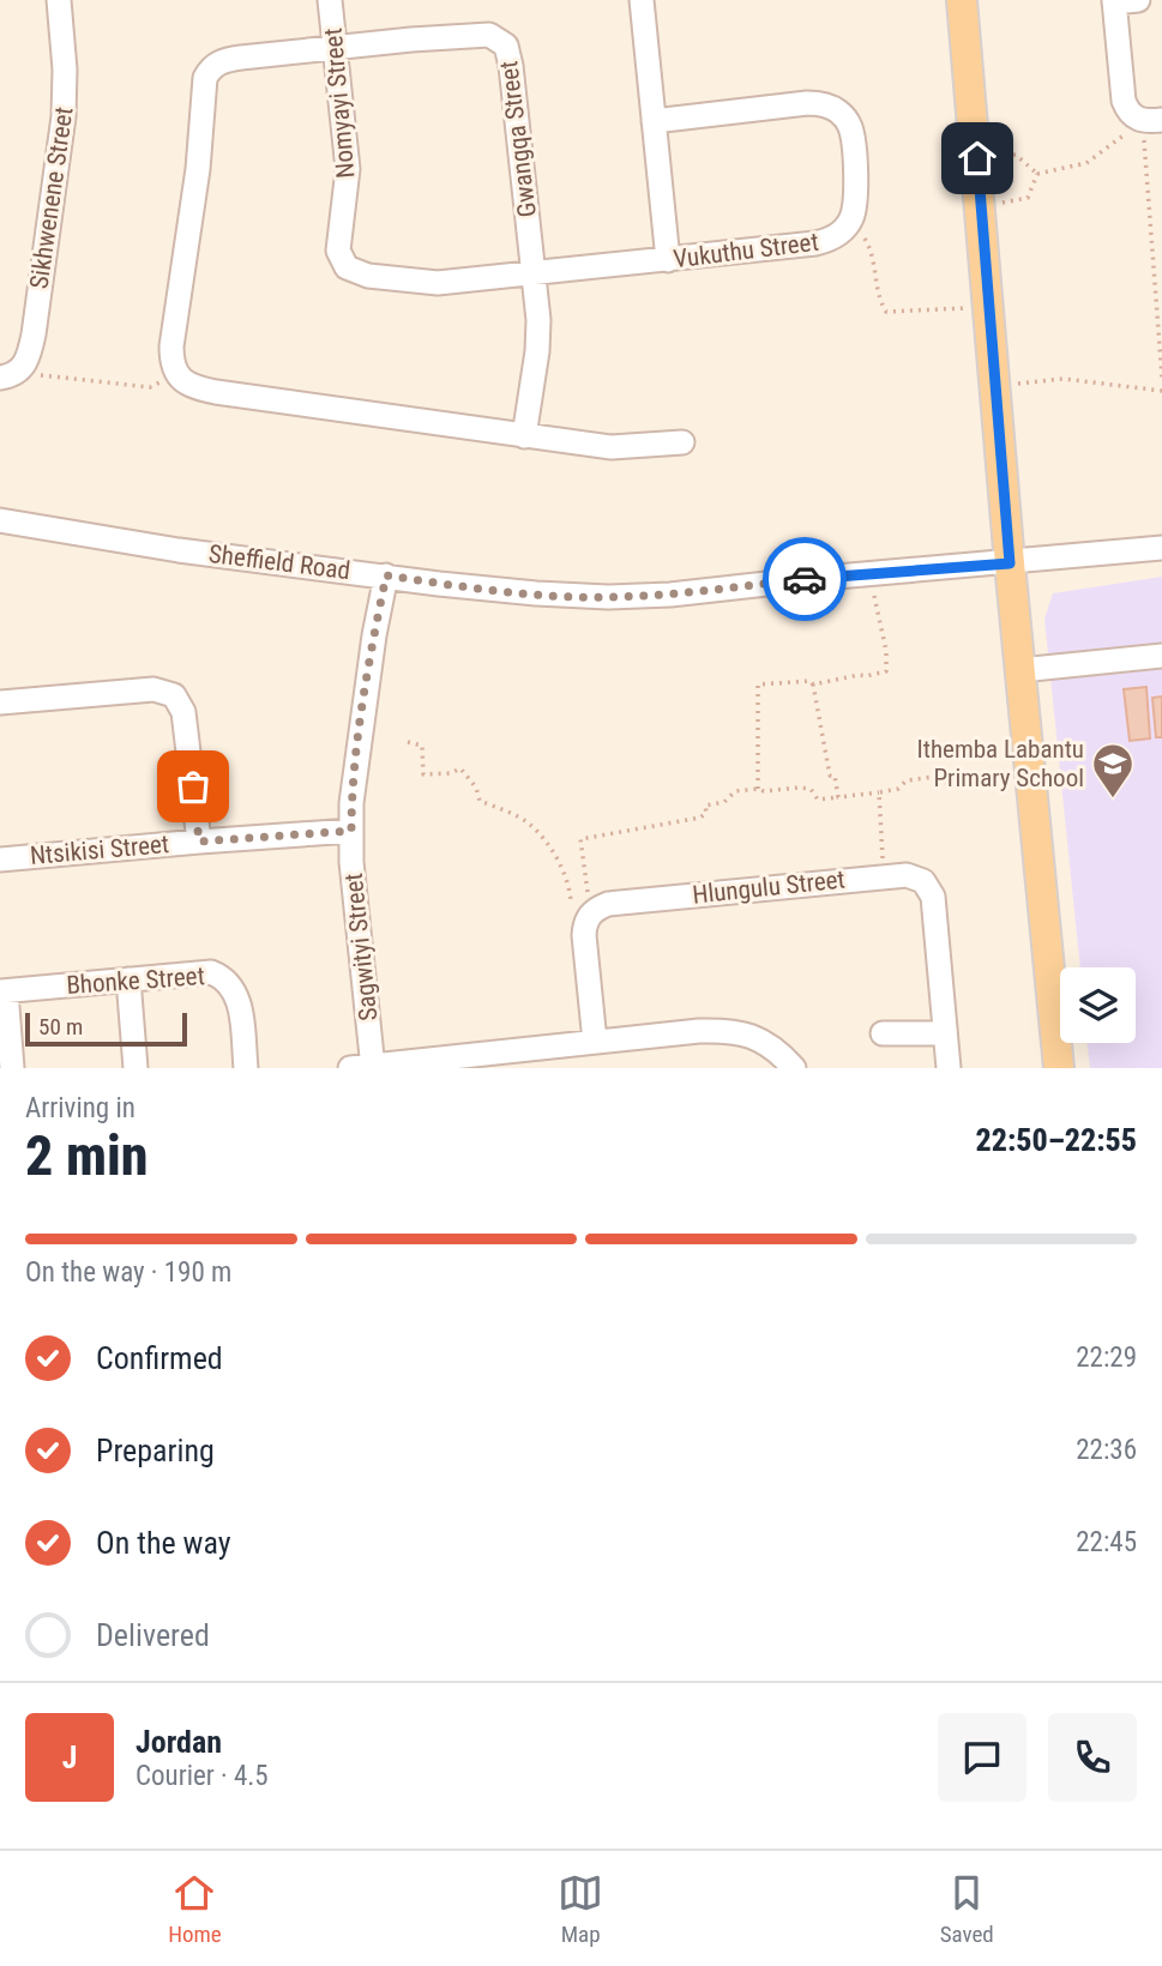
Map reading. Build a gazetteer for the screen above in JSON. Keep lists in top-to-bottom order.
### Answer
{
  "streets": {
    "street": [
      "Nomyayi Street",
      "Gwangqa Street",
      "Sikhwenene Street",
      "Vukuthu Street",
      "Sheffield Road",
      "Ntsikisi Street",
      "Hlungulu Street",
      "Sagwityi Street",
      "Bhonke Street"
    ]
  },
  "crossings": [
    ["Nomyayi Street", "Gwangqa Street"],
    ["Nomyayi Street", "Vukuthu Street"],
    ["Gwangqa Street", "Vukuthu Street"],
    ["Sheffield Road", "Sagwityi Street"],
    ["Ntsikisi Street", "Sagwityi Street"]
  ],
  "places": {
    "school or university": ["Ithemba Labantu Primary School"]
  },
  "scale_bar": "50 m",
  "page": {
    "scale": "50 m",
    "heading": ["2 min", "Arriving in", "22:50–22:55"],
    "panel": ["Jordan", "Courier · 4.5"],
    "bar": "On the way · 190 m",
    "list": [
      ["Confirmed", "22:29"],
      ["Preparing", "22:36"],
      ["On the way", "22:45"],
      "Delivered"
    ],
    "round": "J",
    "tabs": ["Home", "Map", "Saved"]
  }
}
